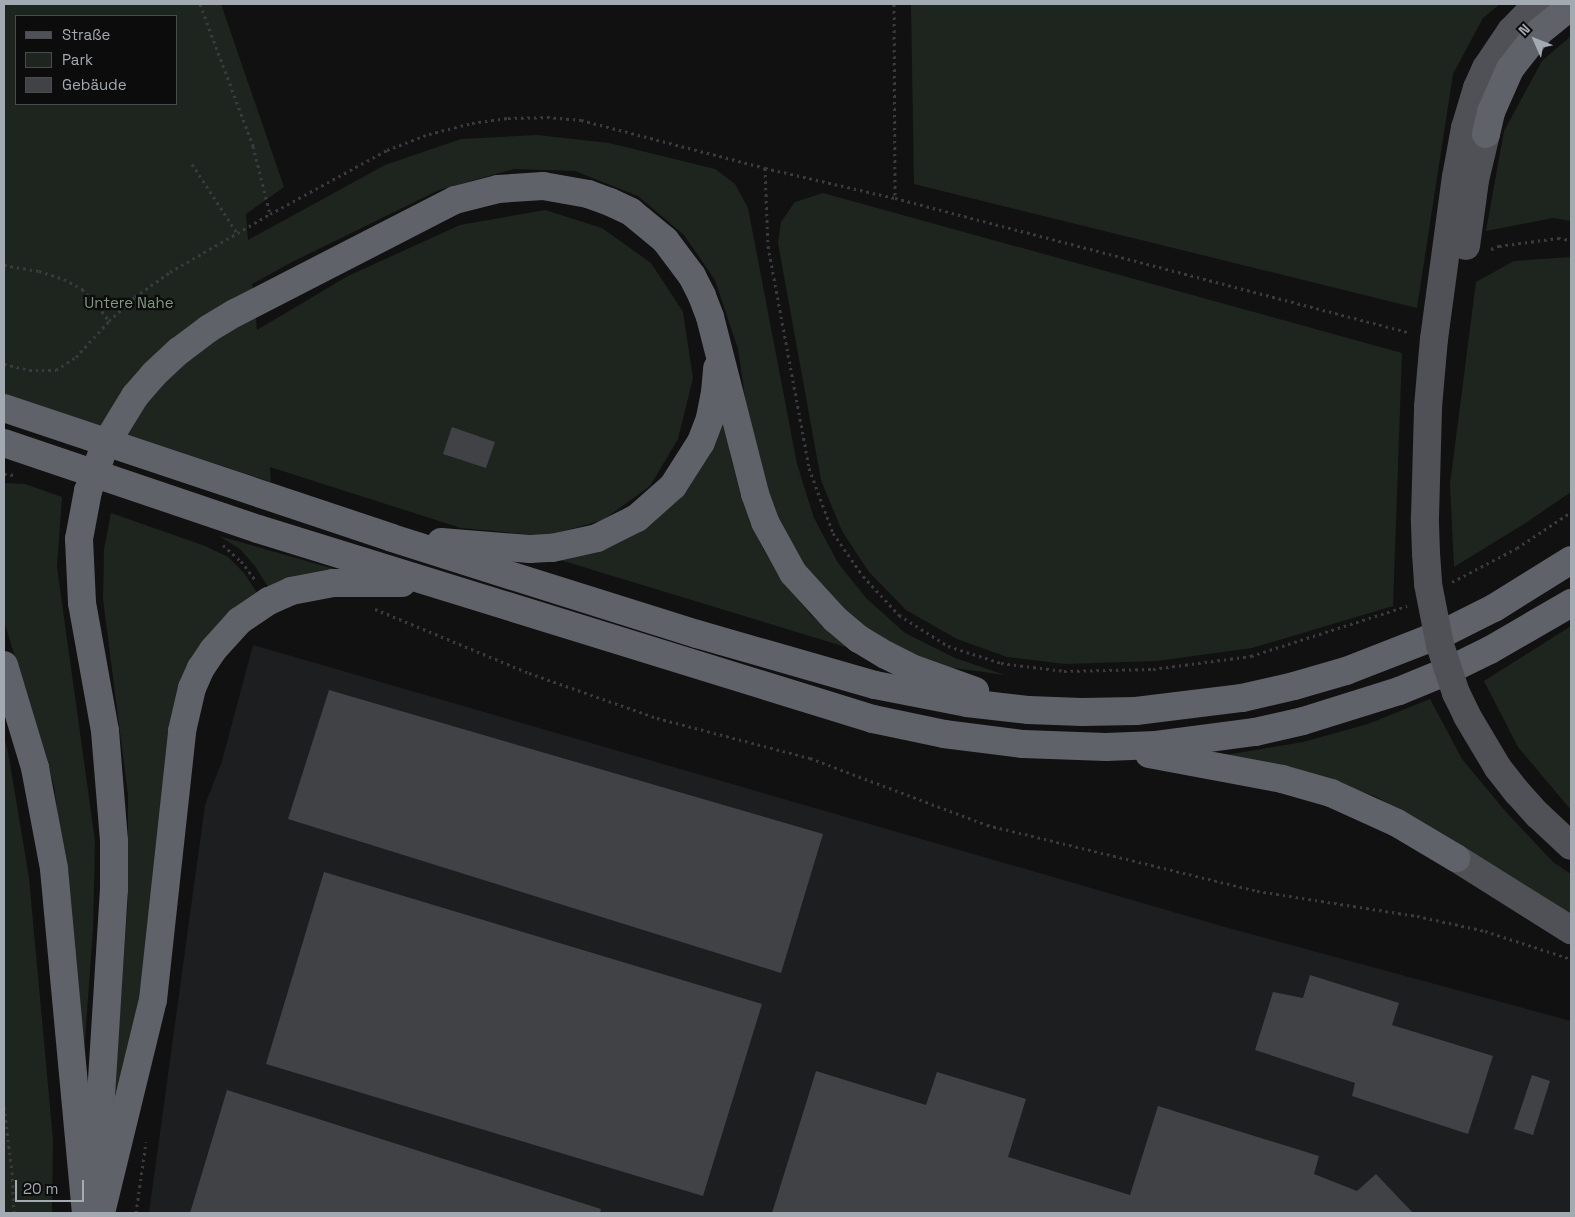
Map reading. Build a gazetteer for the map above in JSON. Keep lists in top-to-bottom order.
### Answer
{
  "parks": ["Untere Nahe"],
  "legend": ["Straße", "Park", "Gebäude"],
  "scale_bar": "20 m",
  "north": "top left"
}
